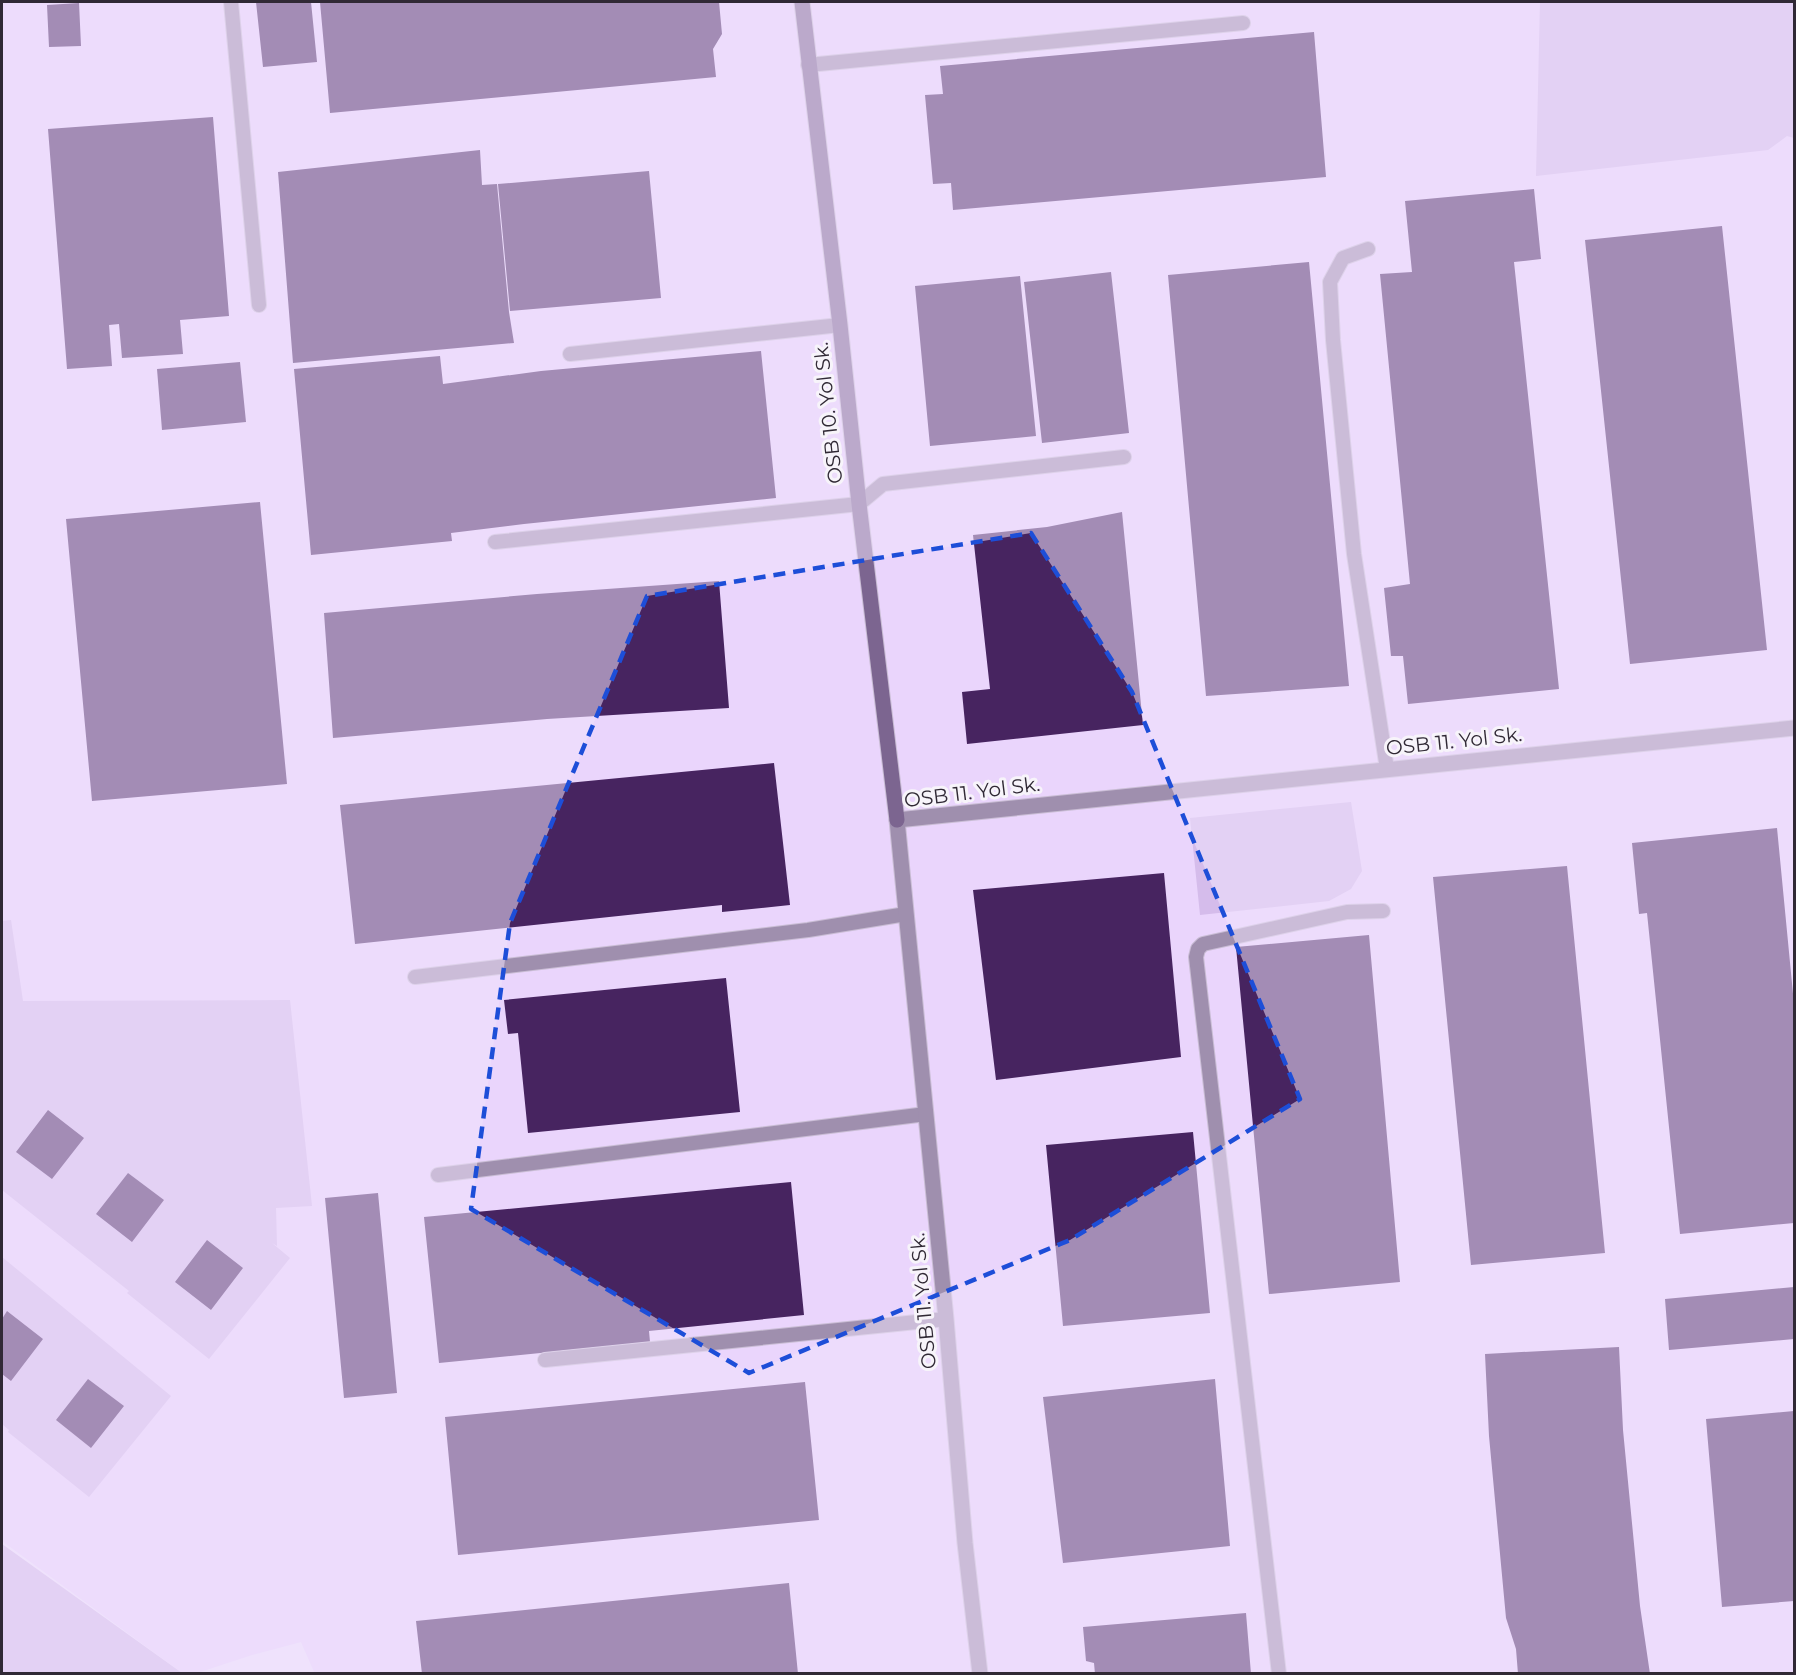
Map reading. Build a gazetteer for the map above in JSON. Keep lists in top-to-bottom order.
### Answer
{
  "streets": {
    "street": ["OSB 10. Yol Sk.", "OSB 11. Yol Sk."]
  },
  "crossings": [
    ["OSB 10. Yol Sk.", "OSB 11. Yol Sk."]
  ]
}
